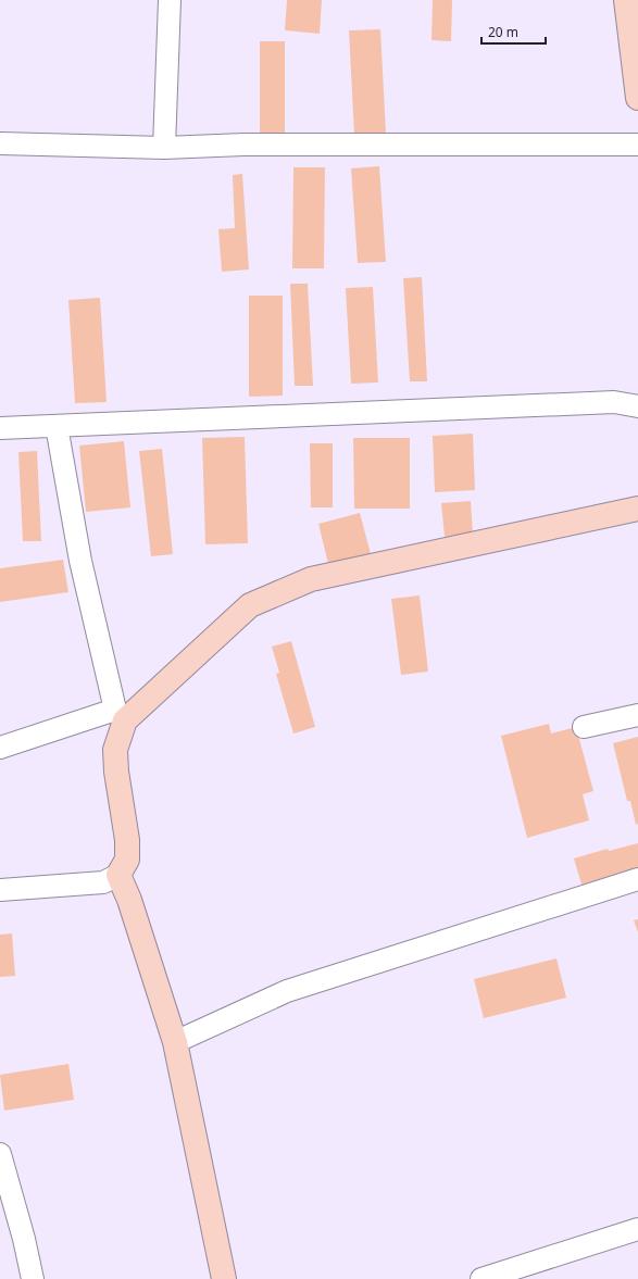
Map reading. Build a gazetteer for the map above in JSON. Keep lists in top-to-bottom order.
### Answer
{
  "scale_bar": "20 m"
}
